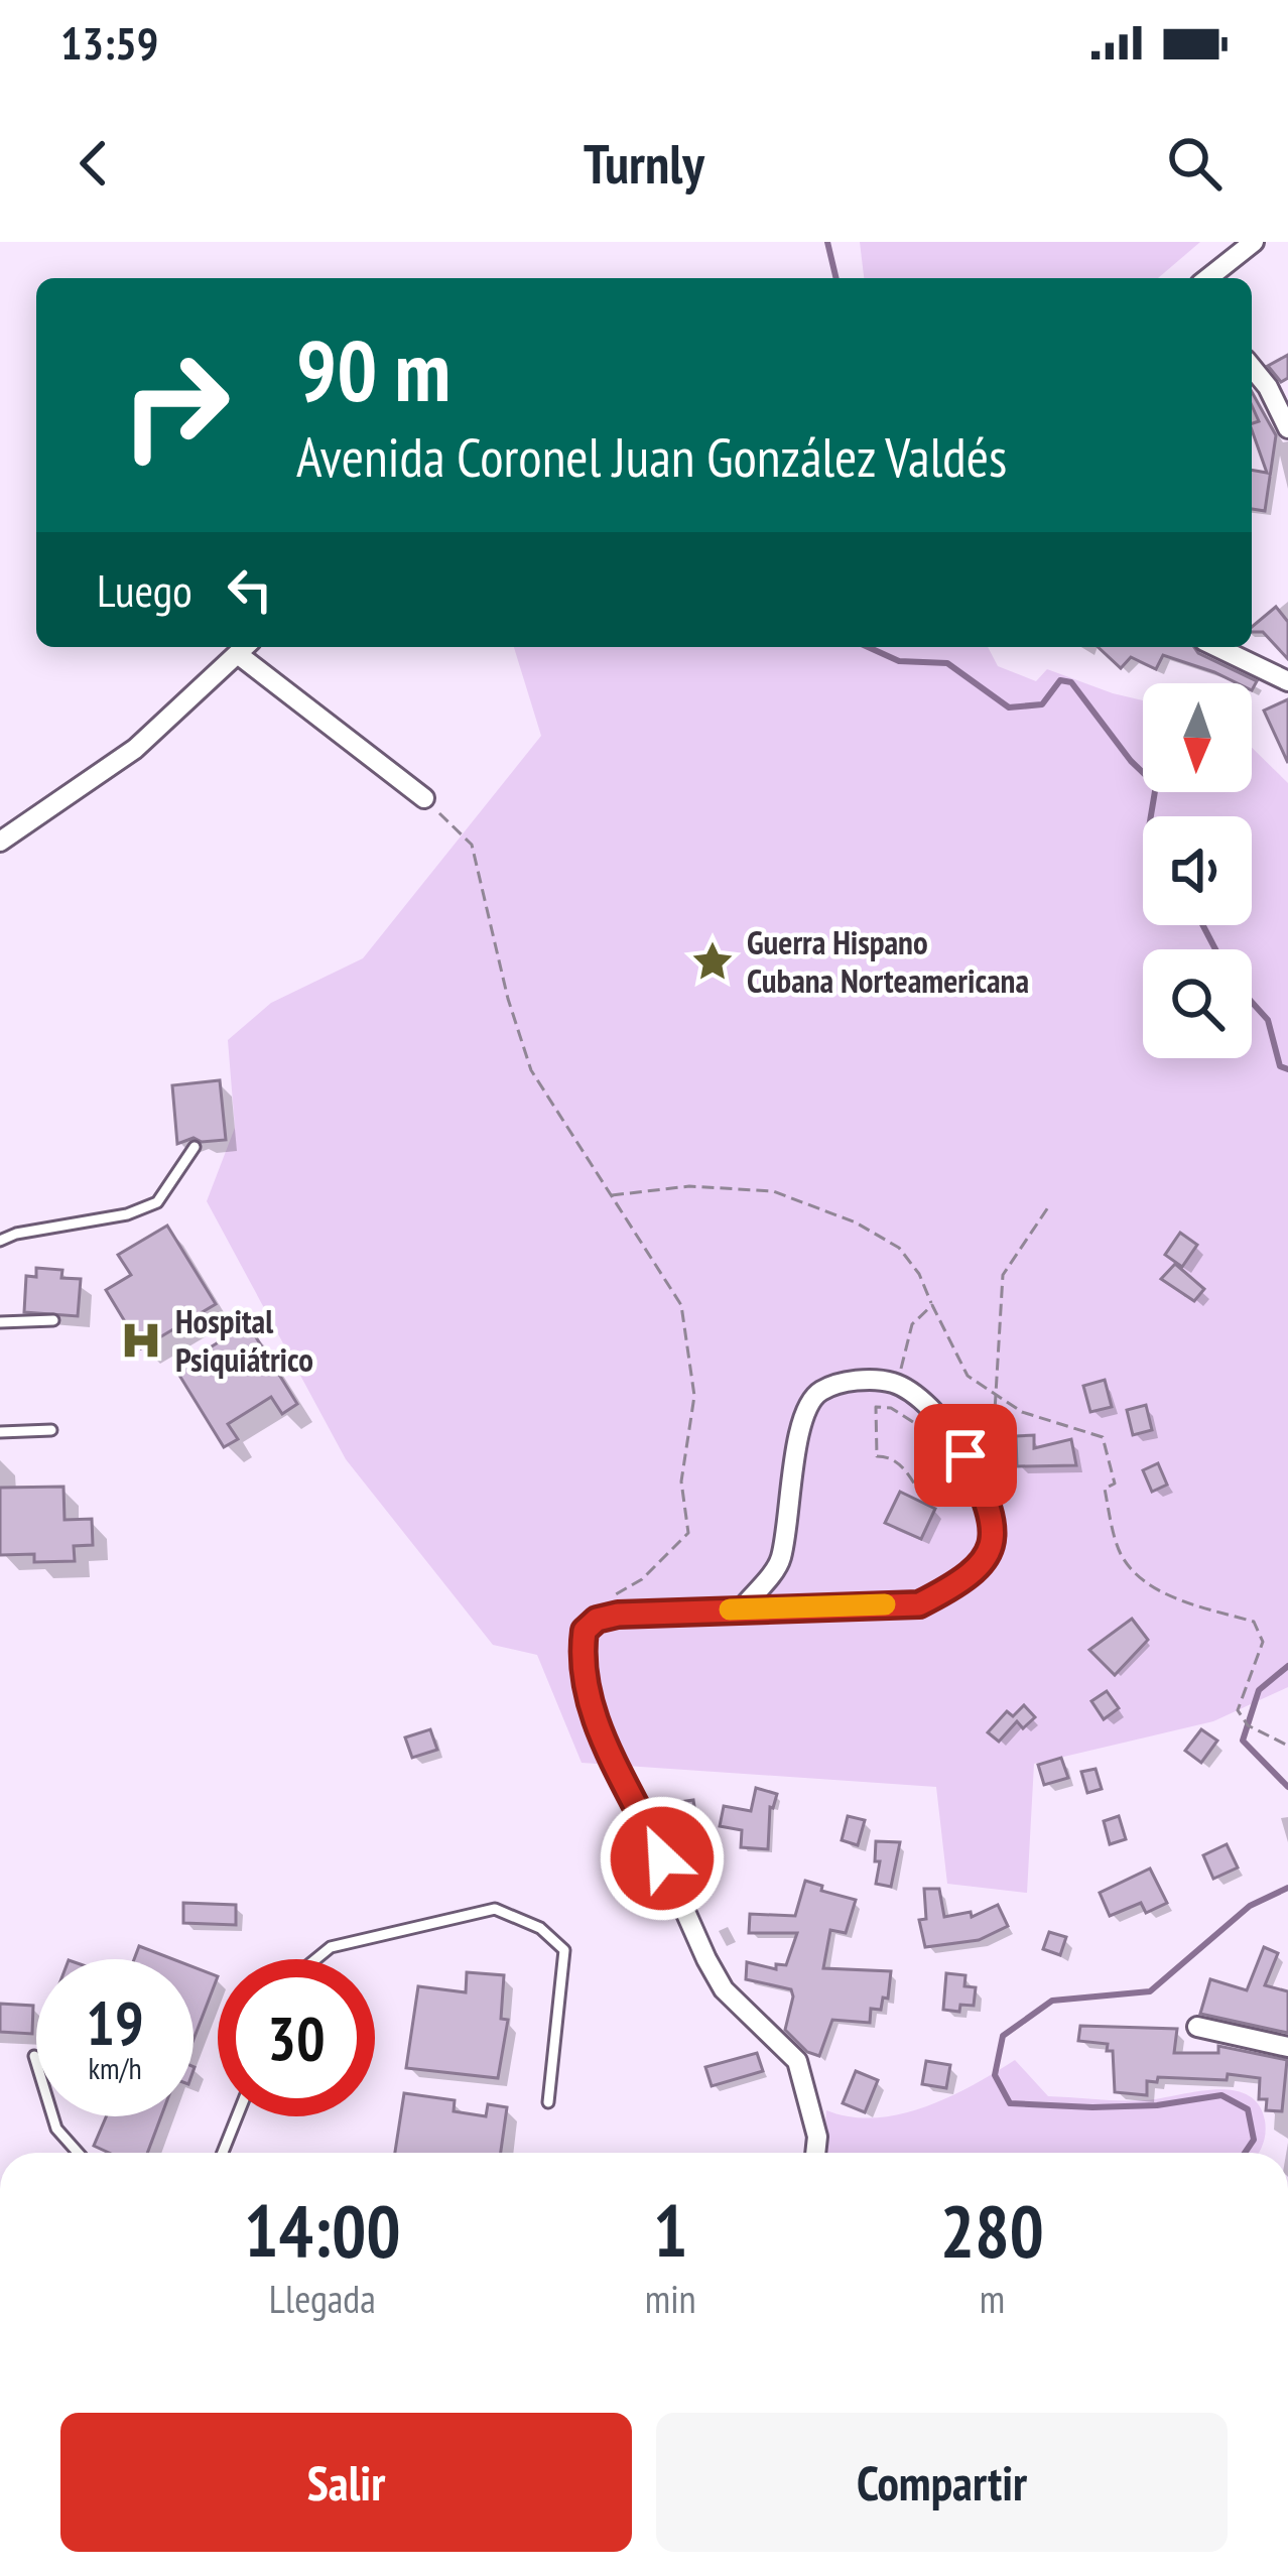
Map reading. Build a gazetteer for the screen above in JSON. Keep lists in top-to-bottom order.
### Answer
{
  "places": {
    "place": ["Guerra Hispano Cubana Norteamericana"],
    "hospital": ["Hospital Psiquiátrico"]
  },
  "north": "bottom",
  "page": {
    "status": "13:59",
    "header": "Turnly",
    "turn": ["90 m", "Avenida Coronel Juan González Valdés"],
    "then": "Luego",
    "speed": "19 km/h",
    "limit": "30",
    "eta": [
      "14:00",
      "Llegada",
      "1",
      "min",
      "280",
      "m"
    ],
    "buttons": ["Salir", "Compartir"]
  }
}
